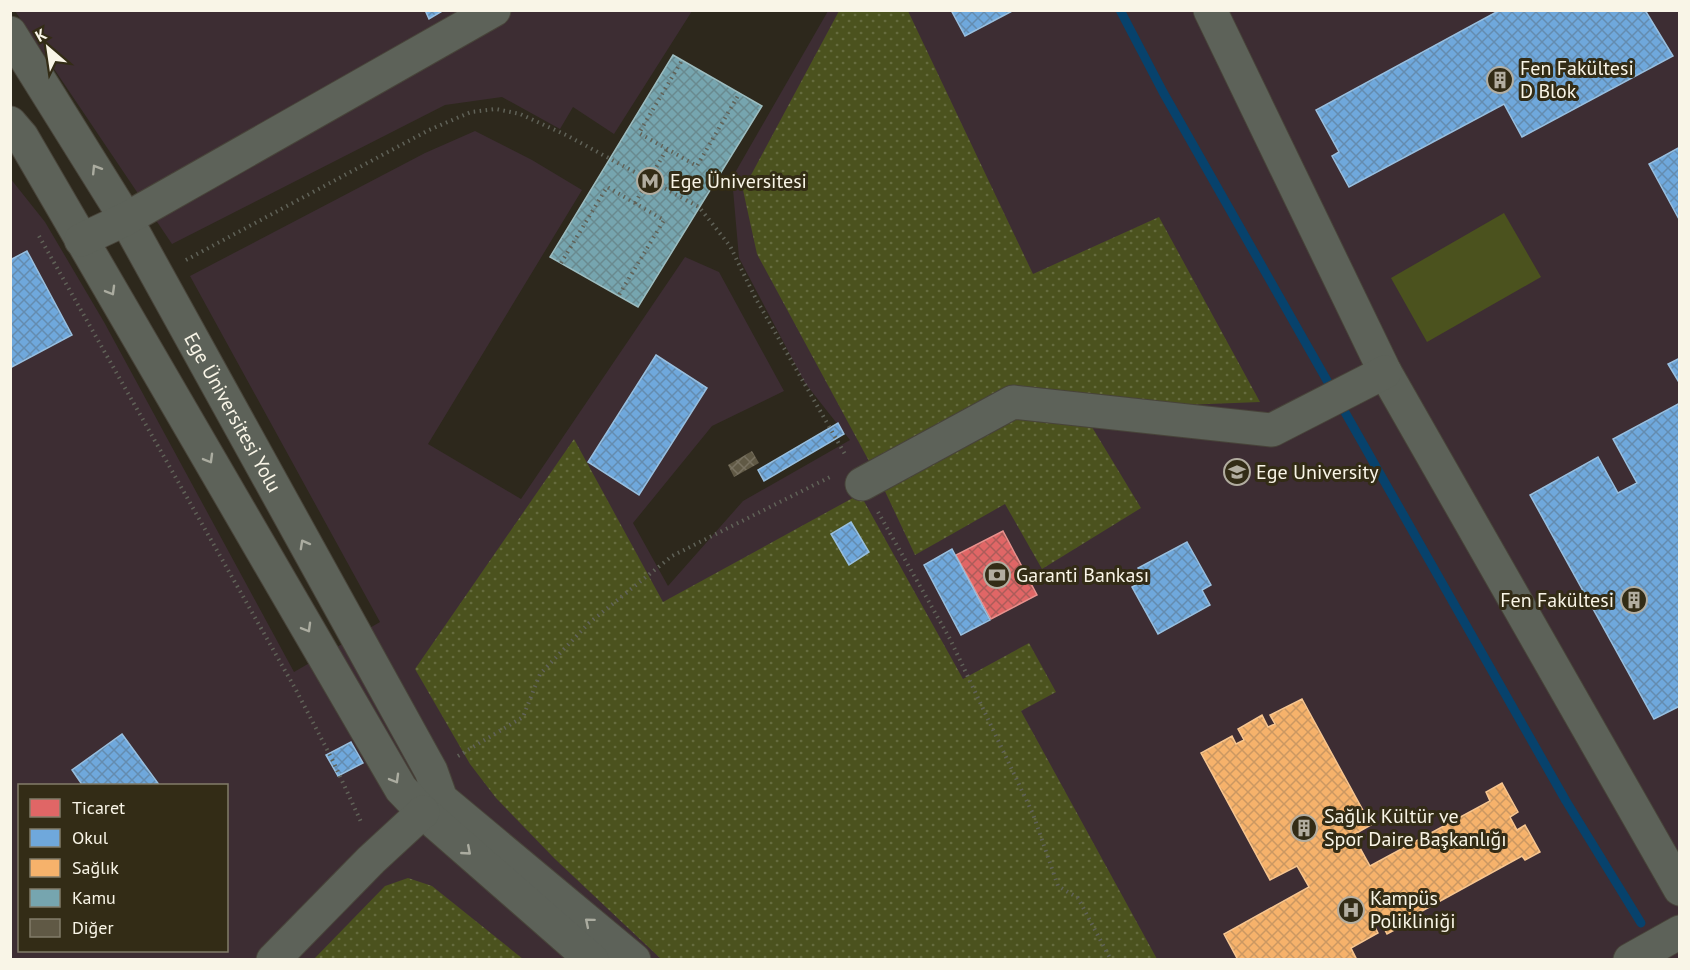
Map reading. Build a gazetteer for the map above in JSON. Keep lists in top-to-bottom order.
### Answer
{
  "streets": {
    "street": ["Ege Üniversitesi Yolu"]
  },
  "places": {
    "building": ["Fen Fakültesi D Blok", "Fen Fakültesi", "Sağlık Kültür ve Spor Daire Başkanlığı"],
    "metro station": ["Ege Üniversitesi"],
    "school or university": ["Ege University"],
    "bank": ["Garanti Bankası"],
    "hospital": ["Kampüs Polikliniği"]
  },
  "legend": [
    "Ticaret",
    "Okul",
    "Sağlık",
    "Kamu",
    "Diğer"
  ],
  "north": "top left"
}
